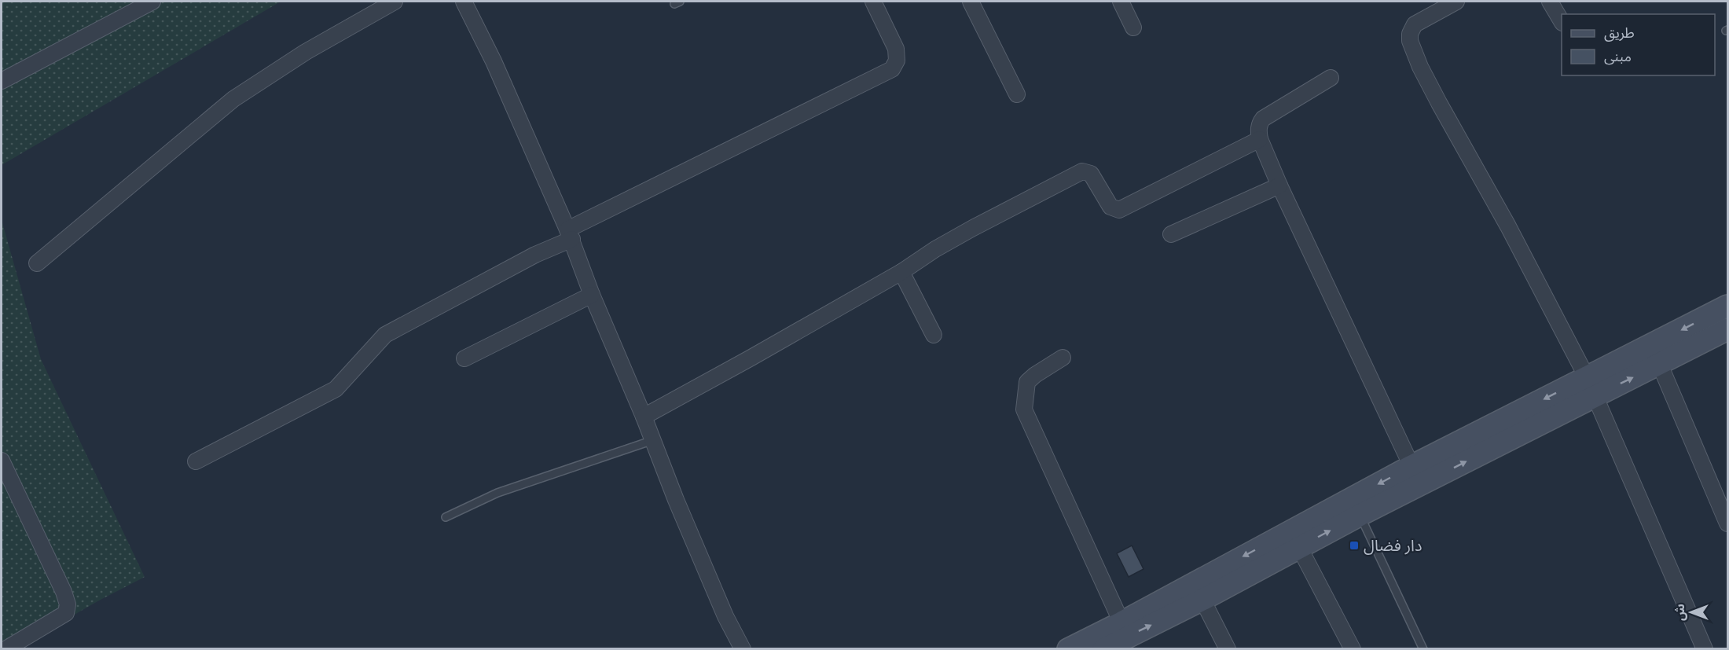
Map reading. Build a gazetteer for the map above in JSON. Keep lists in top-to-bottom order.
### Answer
{
  "places": {
    "transit": ["دار فضال"]
  },
  "legend": ["طريق", "مبنى"],
  "north": "left"
}
